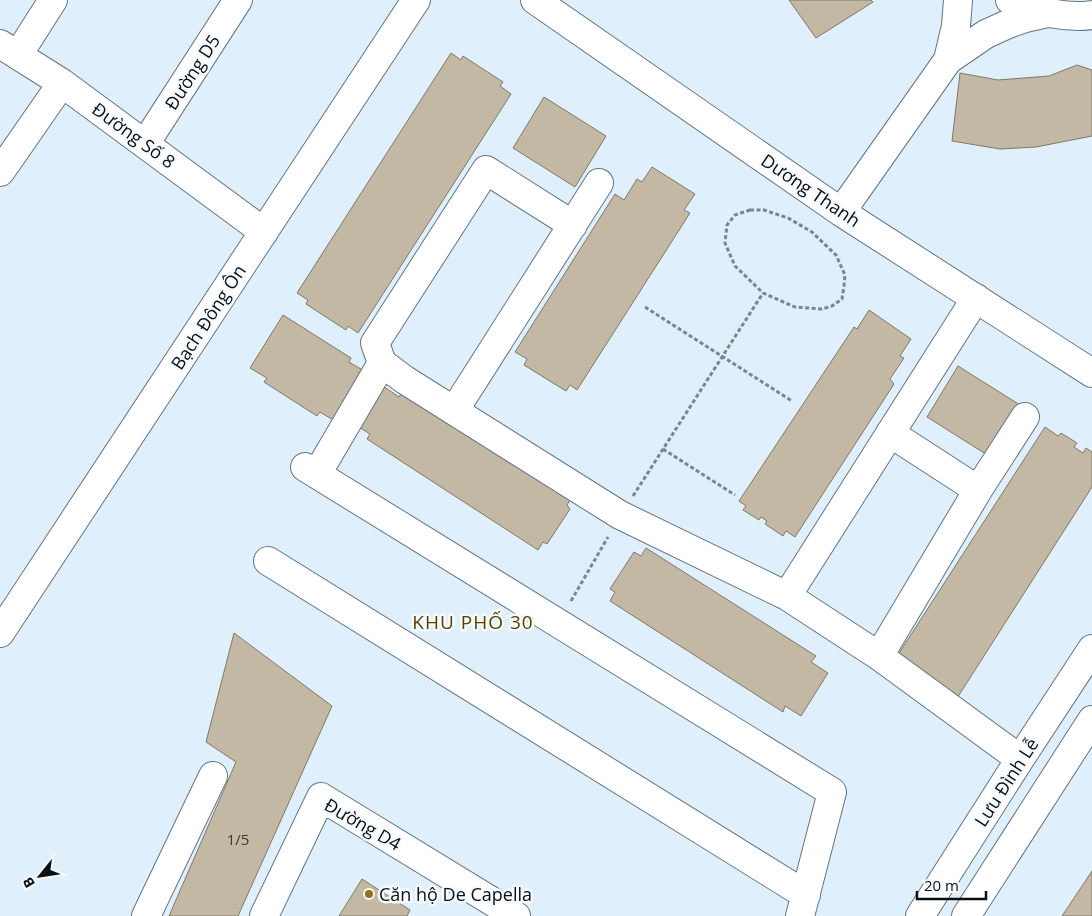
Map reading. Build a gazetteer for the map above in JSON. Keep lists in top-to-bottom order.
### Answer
{
  "streets": {
    "street": [
      "Đường D5",
      "Đường Số 8",
      "Dương Thanh",
      "Bạch Đông Ôn",
      "Lưu Đình Lễ",
      "Đường D4"
    ]
  },
  "crossings": [
    ["Đường D5", "Đường Số 8"],
    ["Đường Số 8", "Bạch Đông Ôn"]
  ],
  "districts": ["KHU PHỐ 30"],
  "places": ["Căn hộ De Capella"],
  "house_numbers": ["1/5"],
  "scale_bar": "20 m",
  "north": "bottom left"
}
